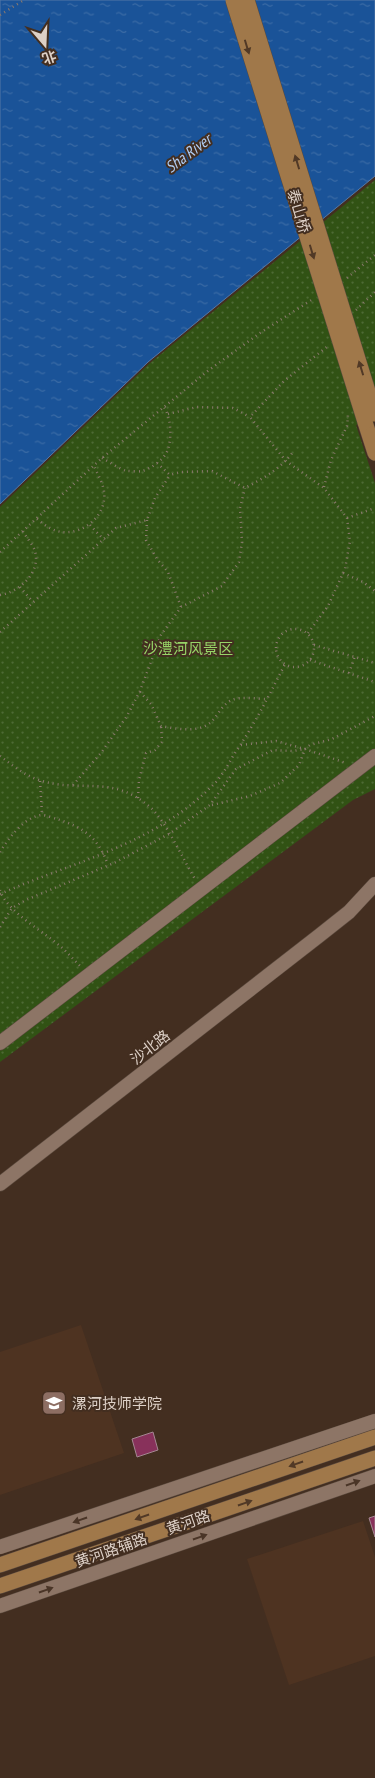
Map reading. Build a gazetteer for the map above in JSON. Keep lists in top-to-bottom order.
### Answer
{
  "streets": {
    "main road": ["泰山桥", "黄河路"],
    "street": ["沙北路", "黄河路辅路"]
  },
  "water": ["Sha River"],
  "parks": ["沙澧河风景区"],
  "places": {
    "school or university": ["漯河技师学院"]
  },
  "north": "bottom"
}
